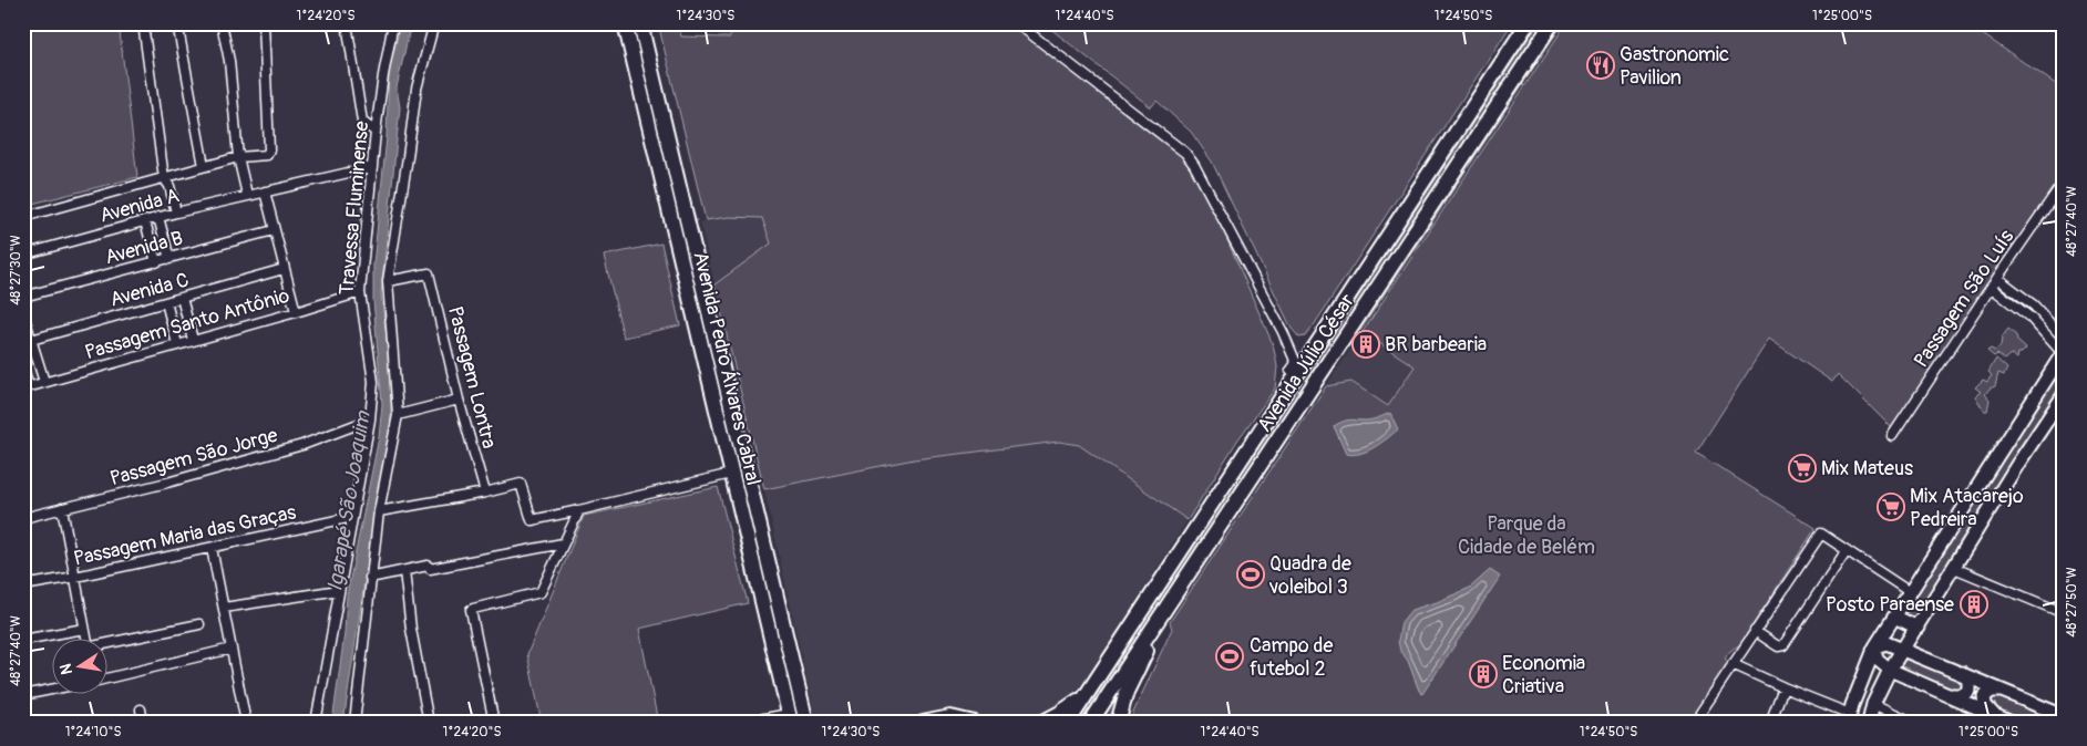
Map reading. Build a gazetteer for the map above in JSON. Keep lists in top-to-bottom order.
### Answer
{
  "streets": {
    "main road": ["Avenida Júlio César", "Avenida Pedro Álvares Cabral"],
    "street": [
      "Avenida A",
      "Travessa Fluminense",
      "Avenida B",
      "Avenida C",
      "Passagem São Luís",
      "Passagem Santo Antônio",
      "Passagem Lontra",
      "Passagem São Jorge",
      "Passagem Maria das Graças"
    ]
  },
  "crossings": [
    ["Avenida A", "Travessa Fluminense"],
    ["Travessa Fluminense", "Passagem Santo Antônio"],
    ["Travessa Fluminense", "Passagem São Jorge"],
    ["Travessa Fluminense", "Passagem Maria das Graças"]
  ],
  "water": ["Igarapé São Joaquim"],
  "parks": ["Parque da Cidade de Belém"],
  "places": {
    "restaurant": ["Gastronomic Pavilion"],
    "building": ["BR barbearia", "Posto Paraense", "Economia Criativa"],
    "supermarket": ["Mix Mateus", "Mix Atacarejo Pedreira"],
    "sports": ["Quadra de voleibol 3", "Campo de futebol 2"]
  },
  "north": "left",
  "coordinates": [
    "1°24'20\"S",
    "1°24'30\"S",
    "1°24'40\"S",
    "1°24'50\"S",
    "1°25'00\"S",
    "48°27'40\"W",
    "48°27'30\"W",
    "48°27'50\"W",
    "1°24'10\"S"
  ]
}
